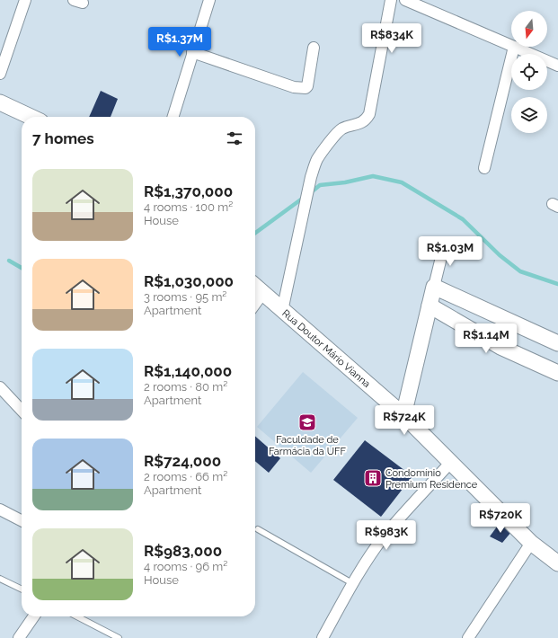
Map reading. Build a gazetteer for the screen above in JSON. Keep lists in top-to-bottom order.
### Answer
{
  "streets": {
    "main road": ["Rua Doutor Mário Vianna"]
  },
  "places": {
    "school or university": ["Faculdade de Farmácia da UFF"],
    "building": ["Condomínio Premium Residence"]
  },
  "north": "bottom",
  "page": {
    "price": [
      "R$834K",
      "R$1.37M",
      "R$1.03M",
      "R$1.14M",
      "R$724K",
      "R$720K",
      "R$983K"
    ],
    "heading": "7 homes",
    "list": [
      {
        "name": "R$1,370,000",
        "note": "4 rooms · 100 m² · House"
      },
      {
        "name": "R$1,030,000",
        "note": "3 rooms · 95 m² · Apartment"
      },
      {
        "name": "R$1,140,000",
        "note": "2 rooms · 80 m² · Apartment"
      },
      {
        "name": "R$724,000",
        "note": "2 rooms · 66 m² · Apartment"
      },
      {
        "name": "R$983,000",
        "note": "4 rooms · 96 m² · House"
      }
    ]
  }
}
